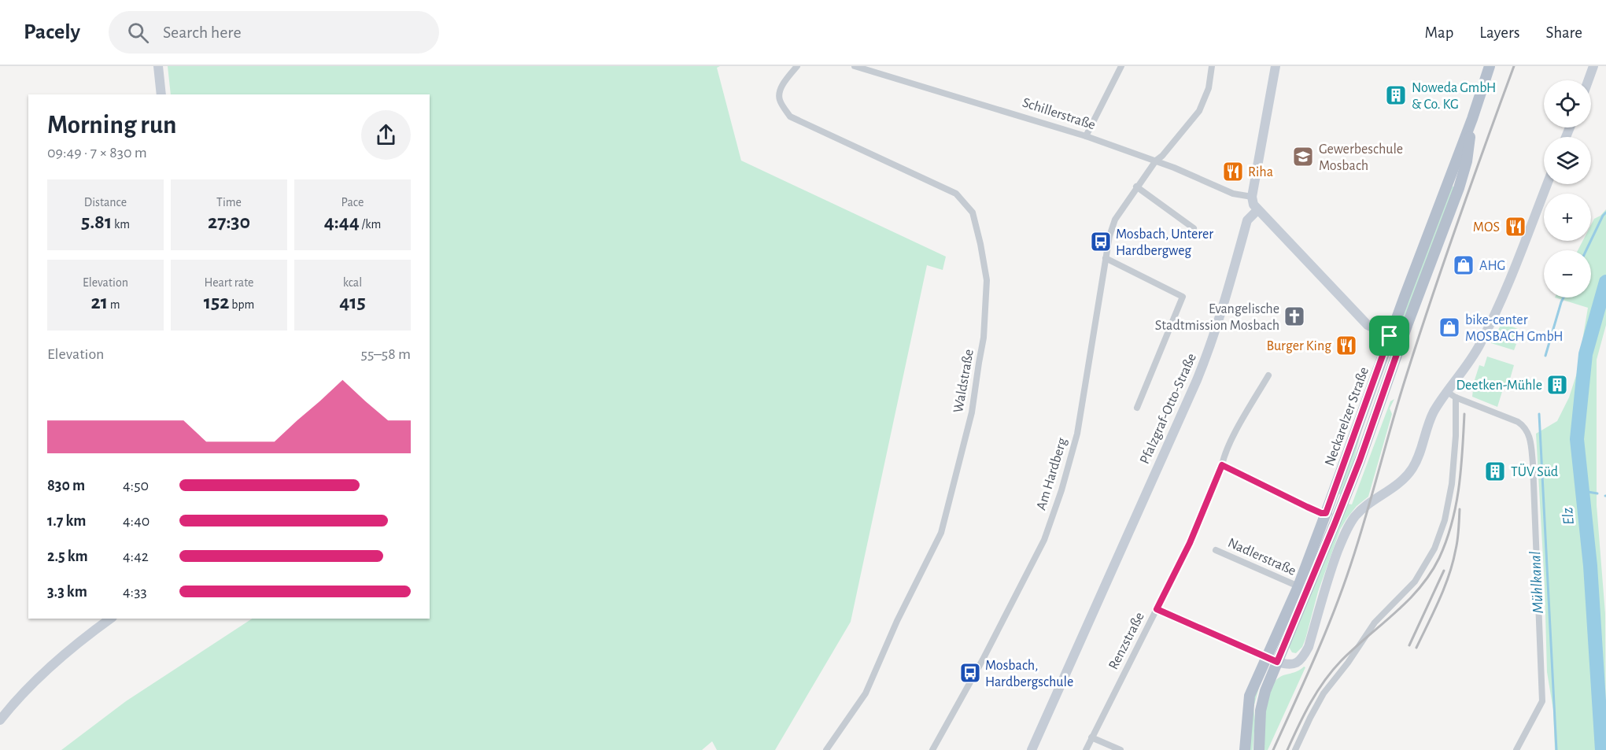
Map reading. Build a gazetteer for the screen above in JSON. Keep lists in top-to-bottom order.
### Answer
{
  "streets": {
    "main road": ["Neckarelzer Straße"],
    "street": [
      "Schillerstraße",
      "Waldstraße",
      "Pfalzgraf-Otto-Straße",
      "Am Hardberg",
      "Nadlerstraße",
      "Renzstraße"
    ]
  },
  "crossings": [
    ["Schillerstraße", "Am Hardberg"],
    ["Neckarelzer Straße", "Nadlerstraße"]
  ],
  "water": ["Elz", "Mühlkanal"],
  "places": {
    "building": ["Noweda GmbH & Co. KG", "Deetken-Mühle", "TÜV Süd"],
    "school or university": ["Gewerbeschule Mosbach"],
    "restaurant": ["Riha", "MOS", "Burger King"],
    "bus stop": ["Mosbach, Unterer Hardbergweg", "Mosbach, Hardbergschule"],
    "shop": ["AHG", "bike-center MOSBACH GmbH"],
    "church": ["Evangelische Stadtmission Mosbach"]
  },
  "page": {
    "header": "Pacely",
    "search": "Search here",
    "nav": ["Map", "Layers", "Share"],
    "map_buttons": ["+", "−"],
    "heading": ["Morning run", "09:49 · 7 × 830 m"],
    "stats": [
      ["Distance", "5.81 km"],
      ["Time", "27:30"],
      ["Pace", "4:44 /km"],
      ["Elevation", "21 m"],
      ["Heart rate", "152 bpm"],
      ["kcal", "415"]
    ],
    "chart": ["Elevation", "55–58 m"],
    "list": [
      {
        "name": "830 m",
        "note": "4:50"
      },
      {
        "name": "1.7 km",
        "note": "4:40"
      },
      {
        "name": "2.5 km",
        "note": "4:42"
      },
      {
        "name": "3.3 km",
        "note": "4:33"
      }
    ]
  }
}
